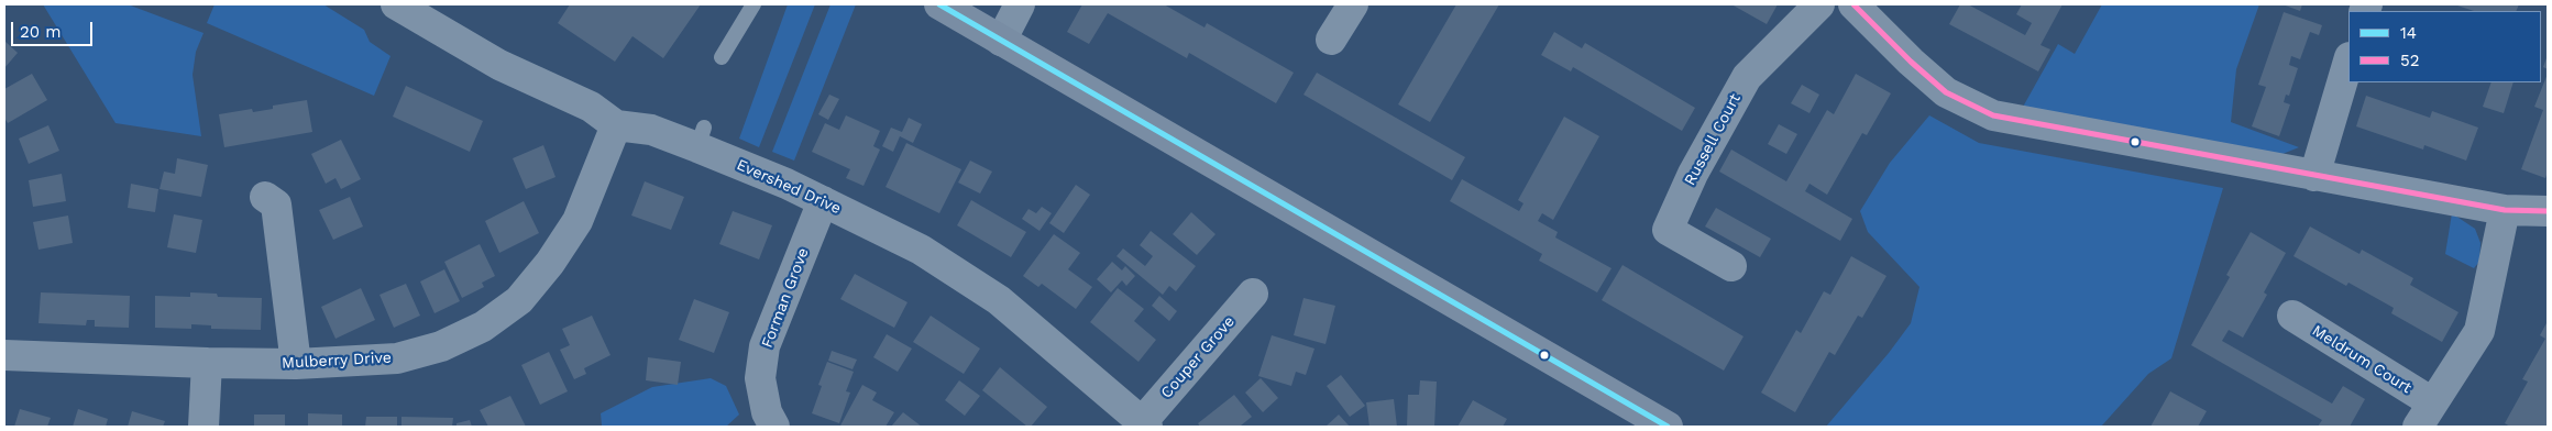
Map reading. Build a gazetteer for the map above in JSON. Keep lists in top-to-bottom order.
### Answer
{
  "streets": {
    "street": [
      "Russell Court",
      "Evershed Drive",
      "Forman Grove",
      "Couper Grove",
      "Meldrum Court",
      "Mulberry Drive"
    ]
  },
  "crossings": [
    ["Evershed Drive", "Forman Grove"],
    ["Evershed Drive", "Couper Grove"],
    ["Evershed Drive", "Mulberry Drive"]
  ],
  "lines": ["transit line 14", "transit line 52"],
  "legend": ["14", "52"],
  "scale_bar": "20 m"
}
